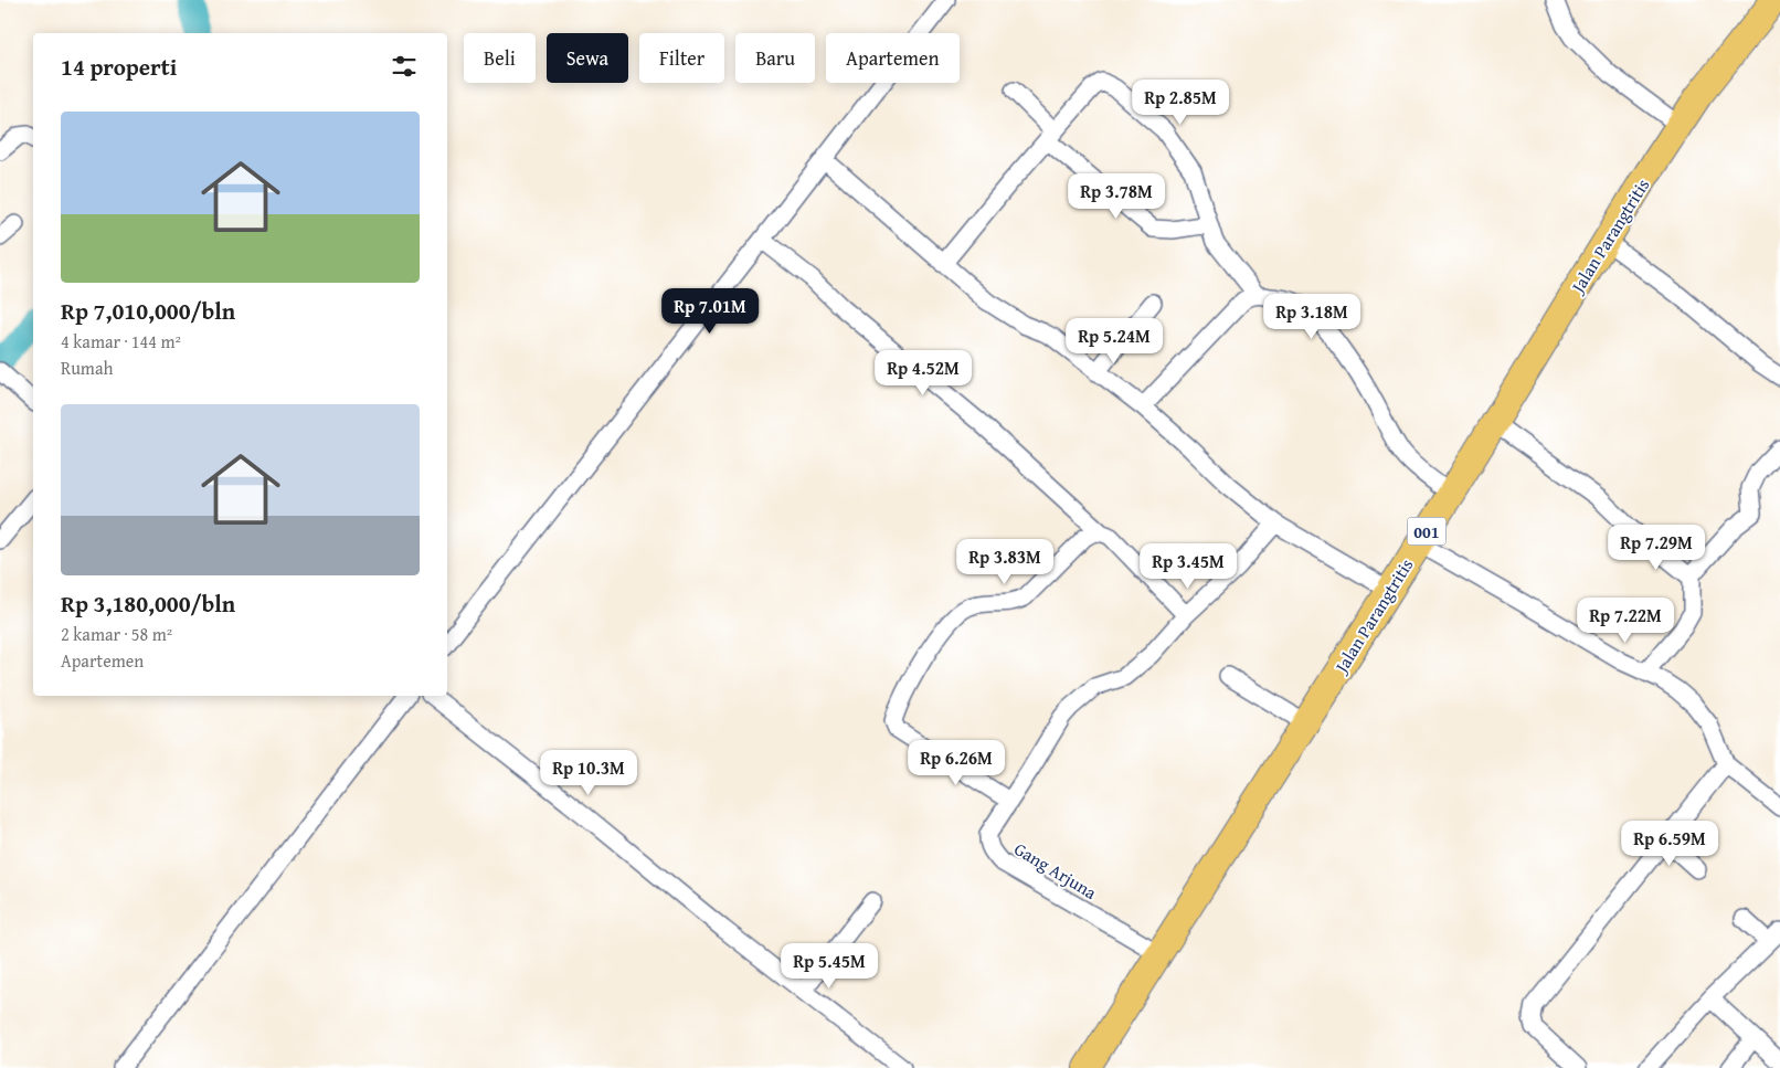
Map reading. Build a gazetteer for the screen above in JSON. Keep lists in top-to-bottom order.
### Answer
{
  "streets": {
    "main road": ["Jalan Parangtritis", "001"],
    "street": ["Gang Arjuna"]
  },
  "crossings": [
    ["Jalan Parangtritis", "Gang Arjuna"]
  ],
  "page": {
    "chip": [
      "Beli",
      "Sewa",
      "Filter",
      "Baru",
      "Apartemen"
    ],
    "heading": "14 properti",
    "price": [
      "Rp 2.85M",
      "Rp 3.78M",
      "Rp 7.01M",
      "Rp 3.18M",
      "Rp 5.24M",
      "Rp 4.52M",
      "Rp 7.29M",
      "Rp 3.83M",
      "Rp 3.45M",
      "Rp 7.22M",
      "Rp 6.26M",
      "Rp 10.3M",
      "Rp 6.59M",
      "Rp 5.45M"
    ],
    "list": [
      {
        "name": "Rp 7,010,000/bln",
        "note": "4 kamar · 144 m² · Rumah"
      },
      {
        "name": "Rp 3,180,000/bln",
        "note": "2 kamar · 58 m² · Apartemen"
      }
    ]
  }
}
